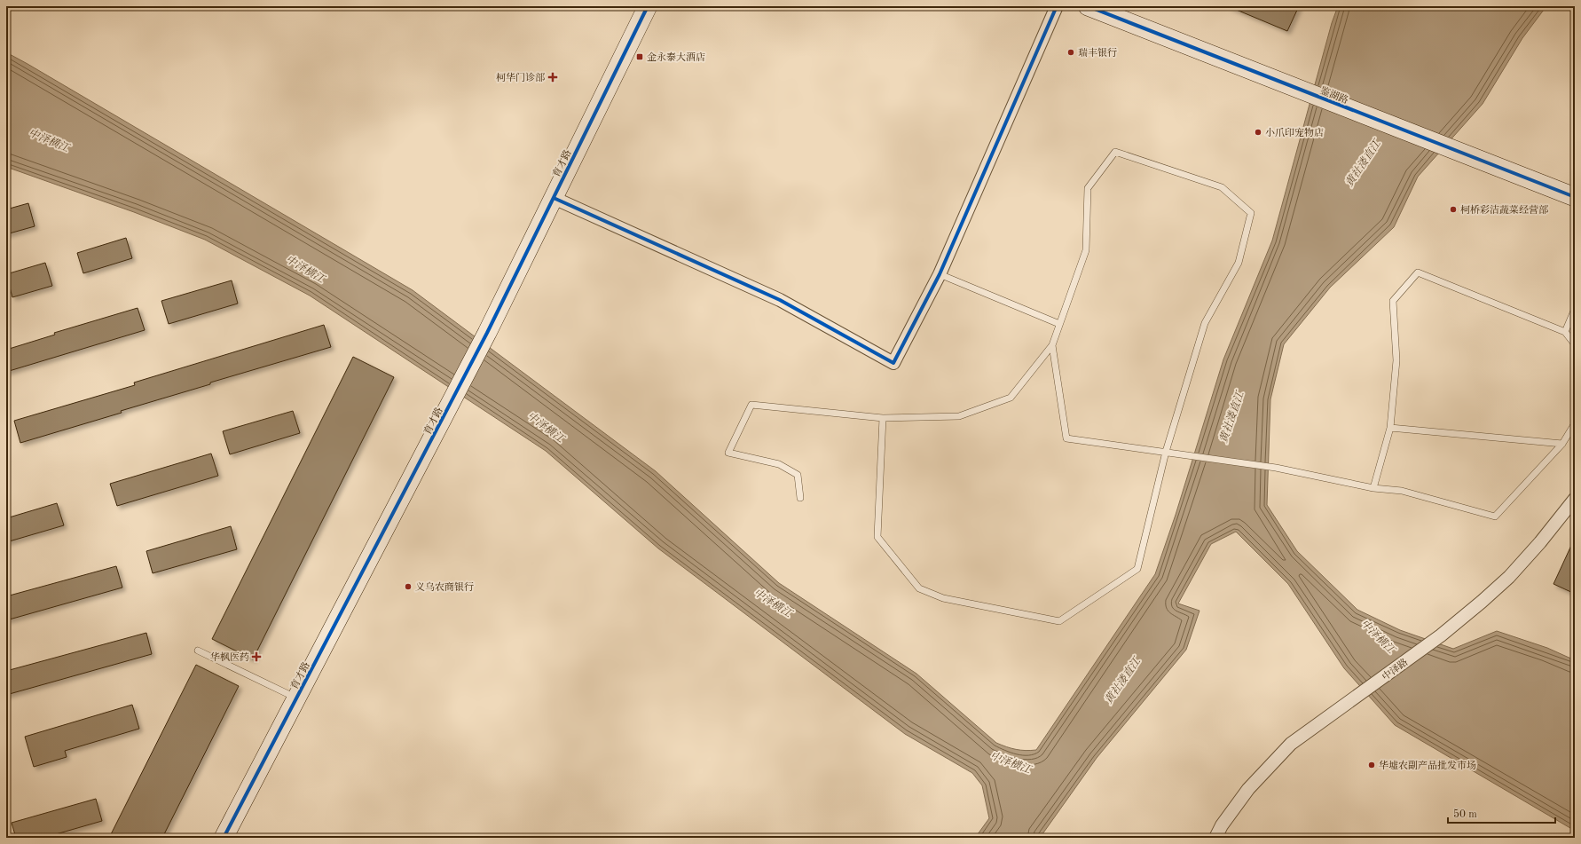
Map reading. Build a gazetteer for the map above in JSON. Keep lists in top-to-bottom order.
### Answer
{
  "streets": {
    "street": ["鉴湖路", "育才路", "中泽路"]
  },
  "water": ["中泽横江", "黄社溇直江"],
  "places": {
    "other": [
      "瑞丰银行",
      "小爪印宠物店",
      "柯桥彩洁蔬菜经营部",
      "义乌农商银行",
      "华墟农副产品批发市场"
    ],
    "transit": ["金永泰大酒店"],
    "health": ["柯华门诊部", "华枫医药"]
  },
  "scale_bar": "50 m"
}
